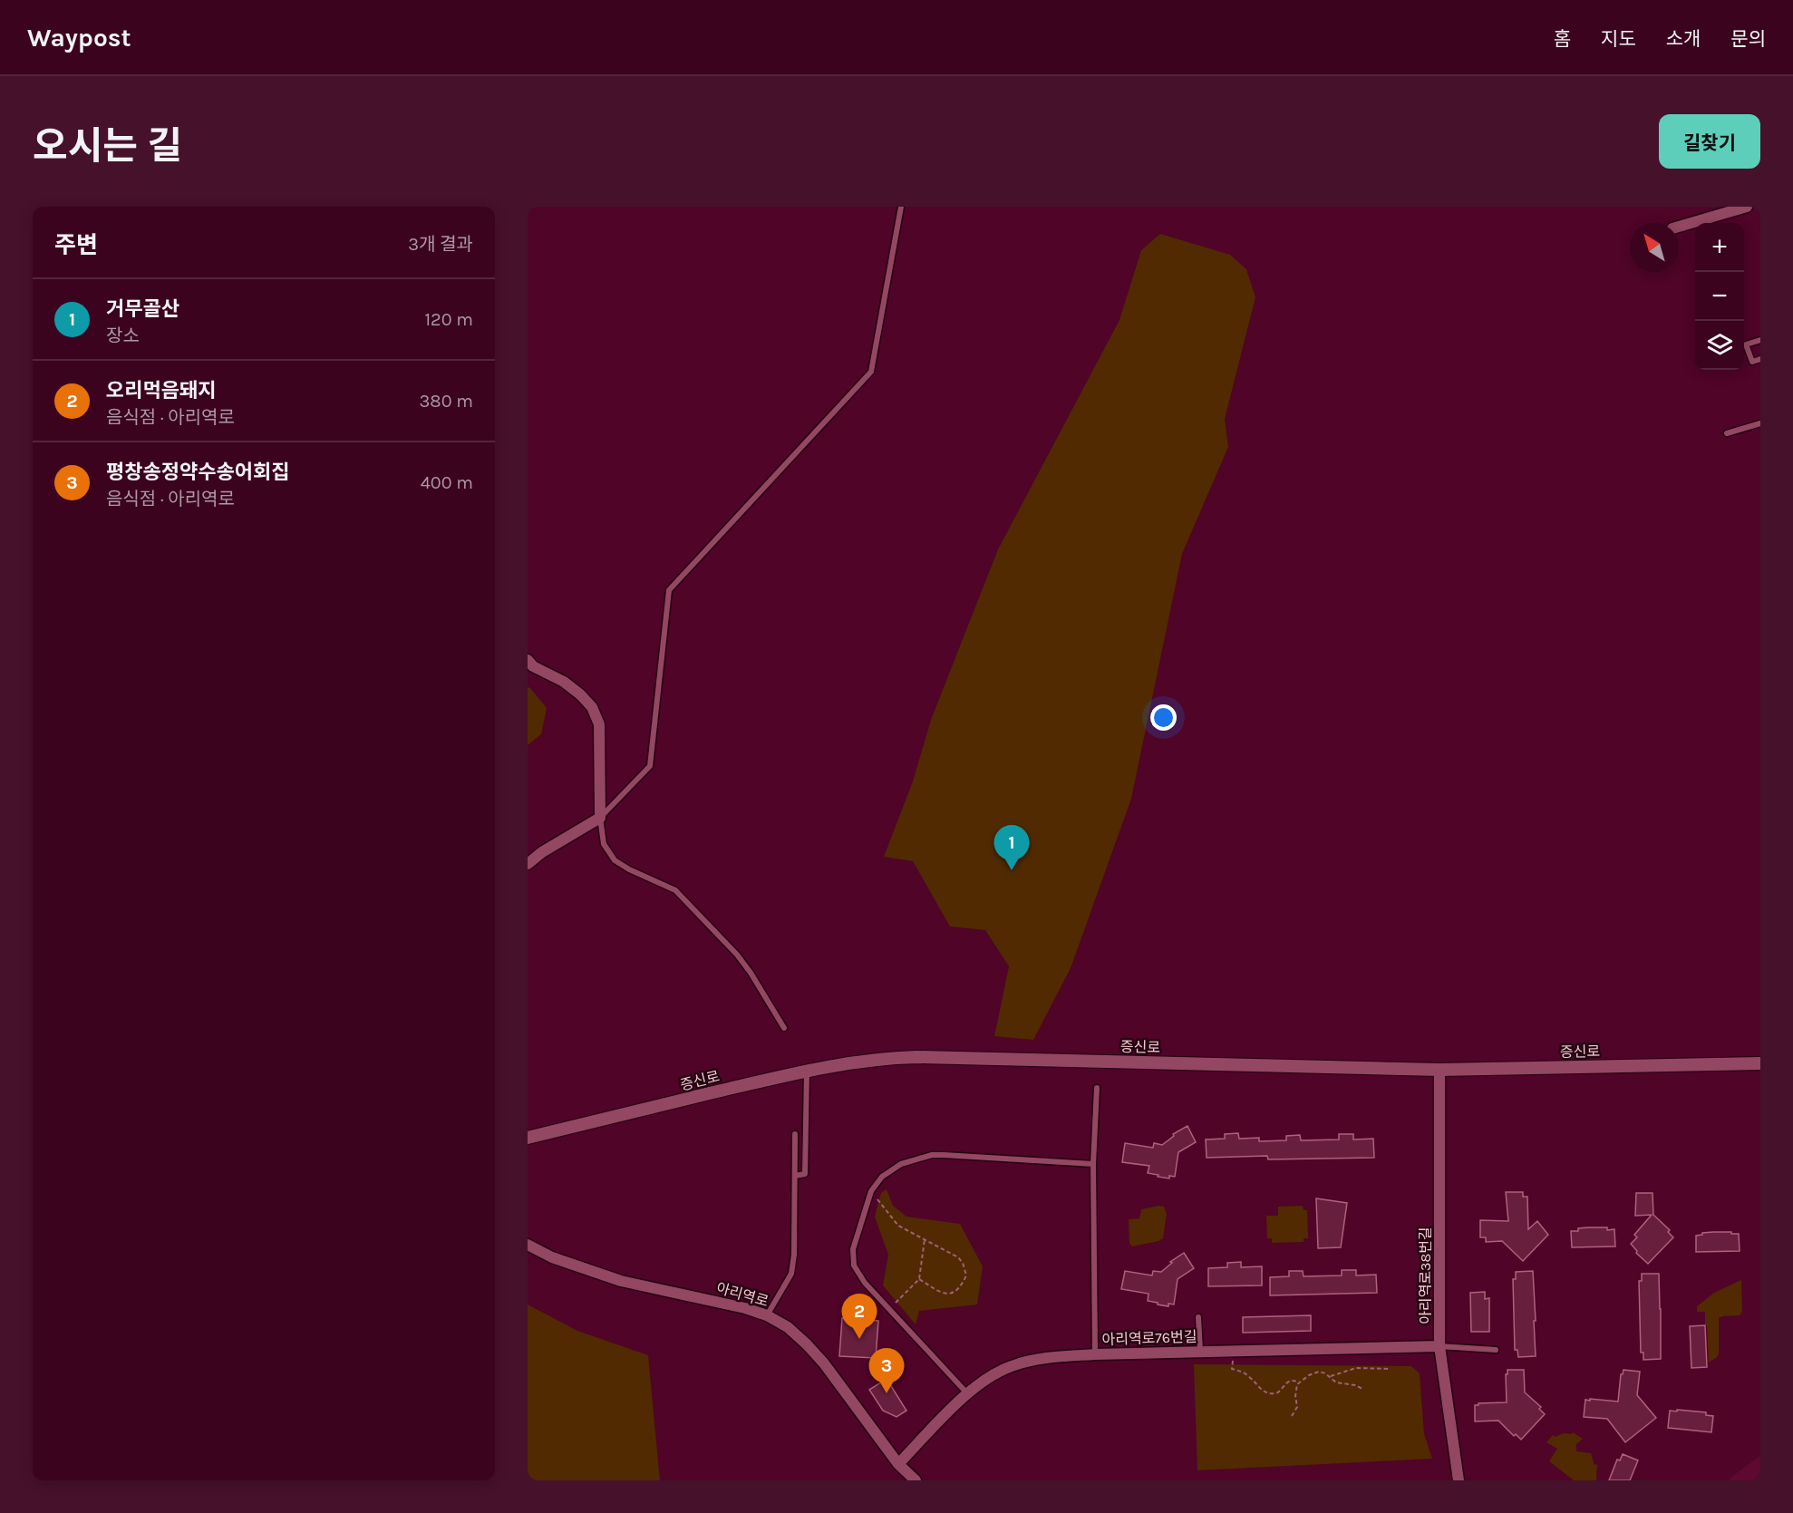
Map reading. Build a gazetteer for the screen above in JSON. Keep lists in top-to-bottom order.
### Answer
{
  "streets": {
    "street": [
      "증신로",
      "아리역로38번길",
      "아리역로",
      "아리역로76번길"
    ]
  },
  "crossings": [
    ["증신로", "아리역로38번길"],
    ["아리역로38번길", "아리역로76번길"],
    ["아리역로", "아리역로76번길"]
  ],
  "north": "top left",
  "page": {
    "header": "Waypost",
    "nav": [
      "홈",
      "지도",
      "소개",
      "문의"
    ],
    "title": "오시는 길",
    "buttons": "길찾기",
    "heading": ["주변", "3개 결과"],
    "map_buttons": ["+", "−"],
    "list": [
      {
        "mark": "1",
        "name": "거무골산",
        "note": "장소",
        "value": "120 m"
      },
      {
        "mark": "2",
        "name": "오리먹음돼지",
        "note": "음식점 · 아리역로",
        "value": "380 m"
      },
      {
        "mark": "3",
        "name": "평창송정약수송어회집",
        "note": "음식점 · 아리역로",
        "value": "400 m"
      }
    ],
    "pins": ["1", "2", "3"]
  }
}
